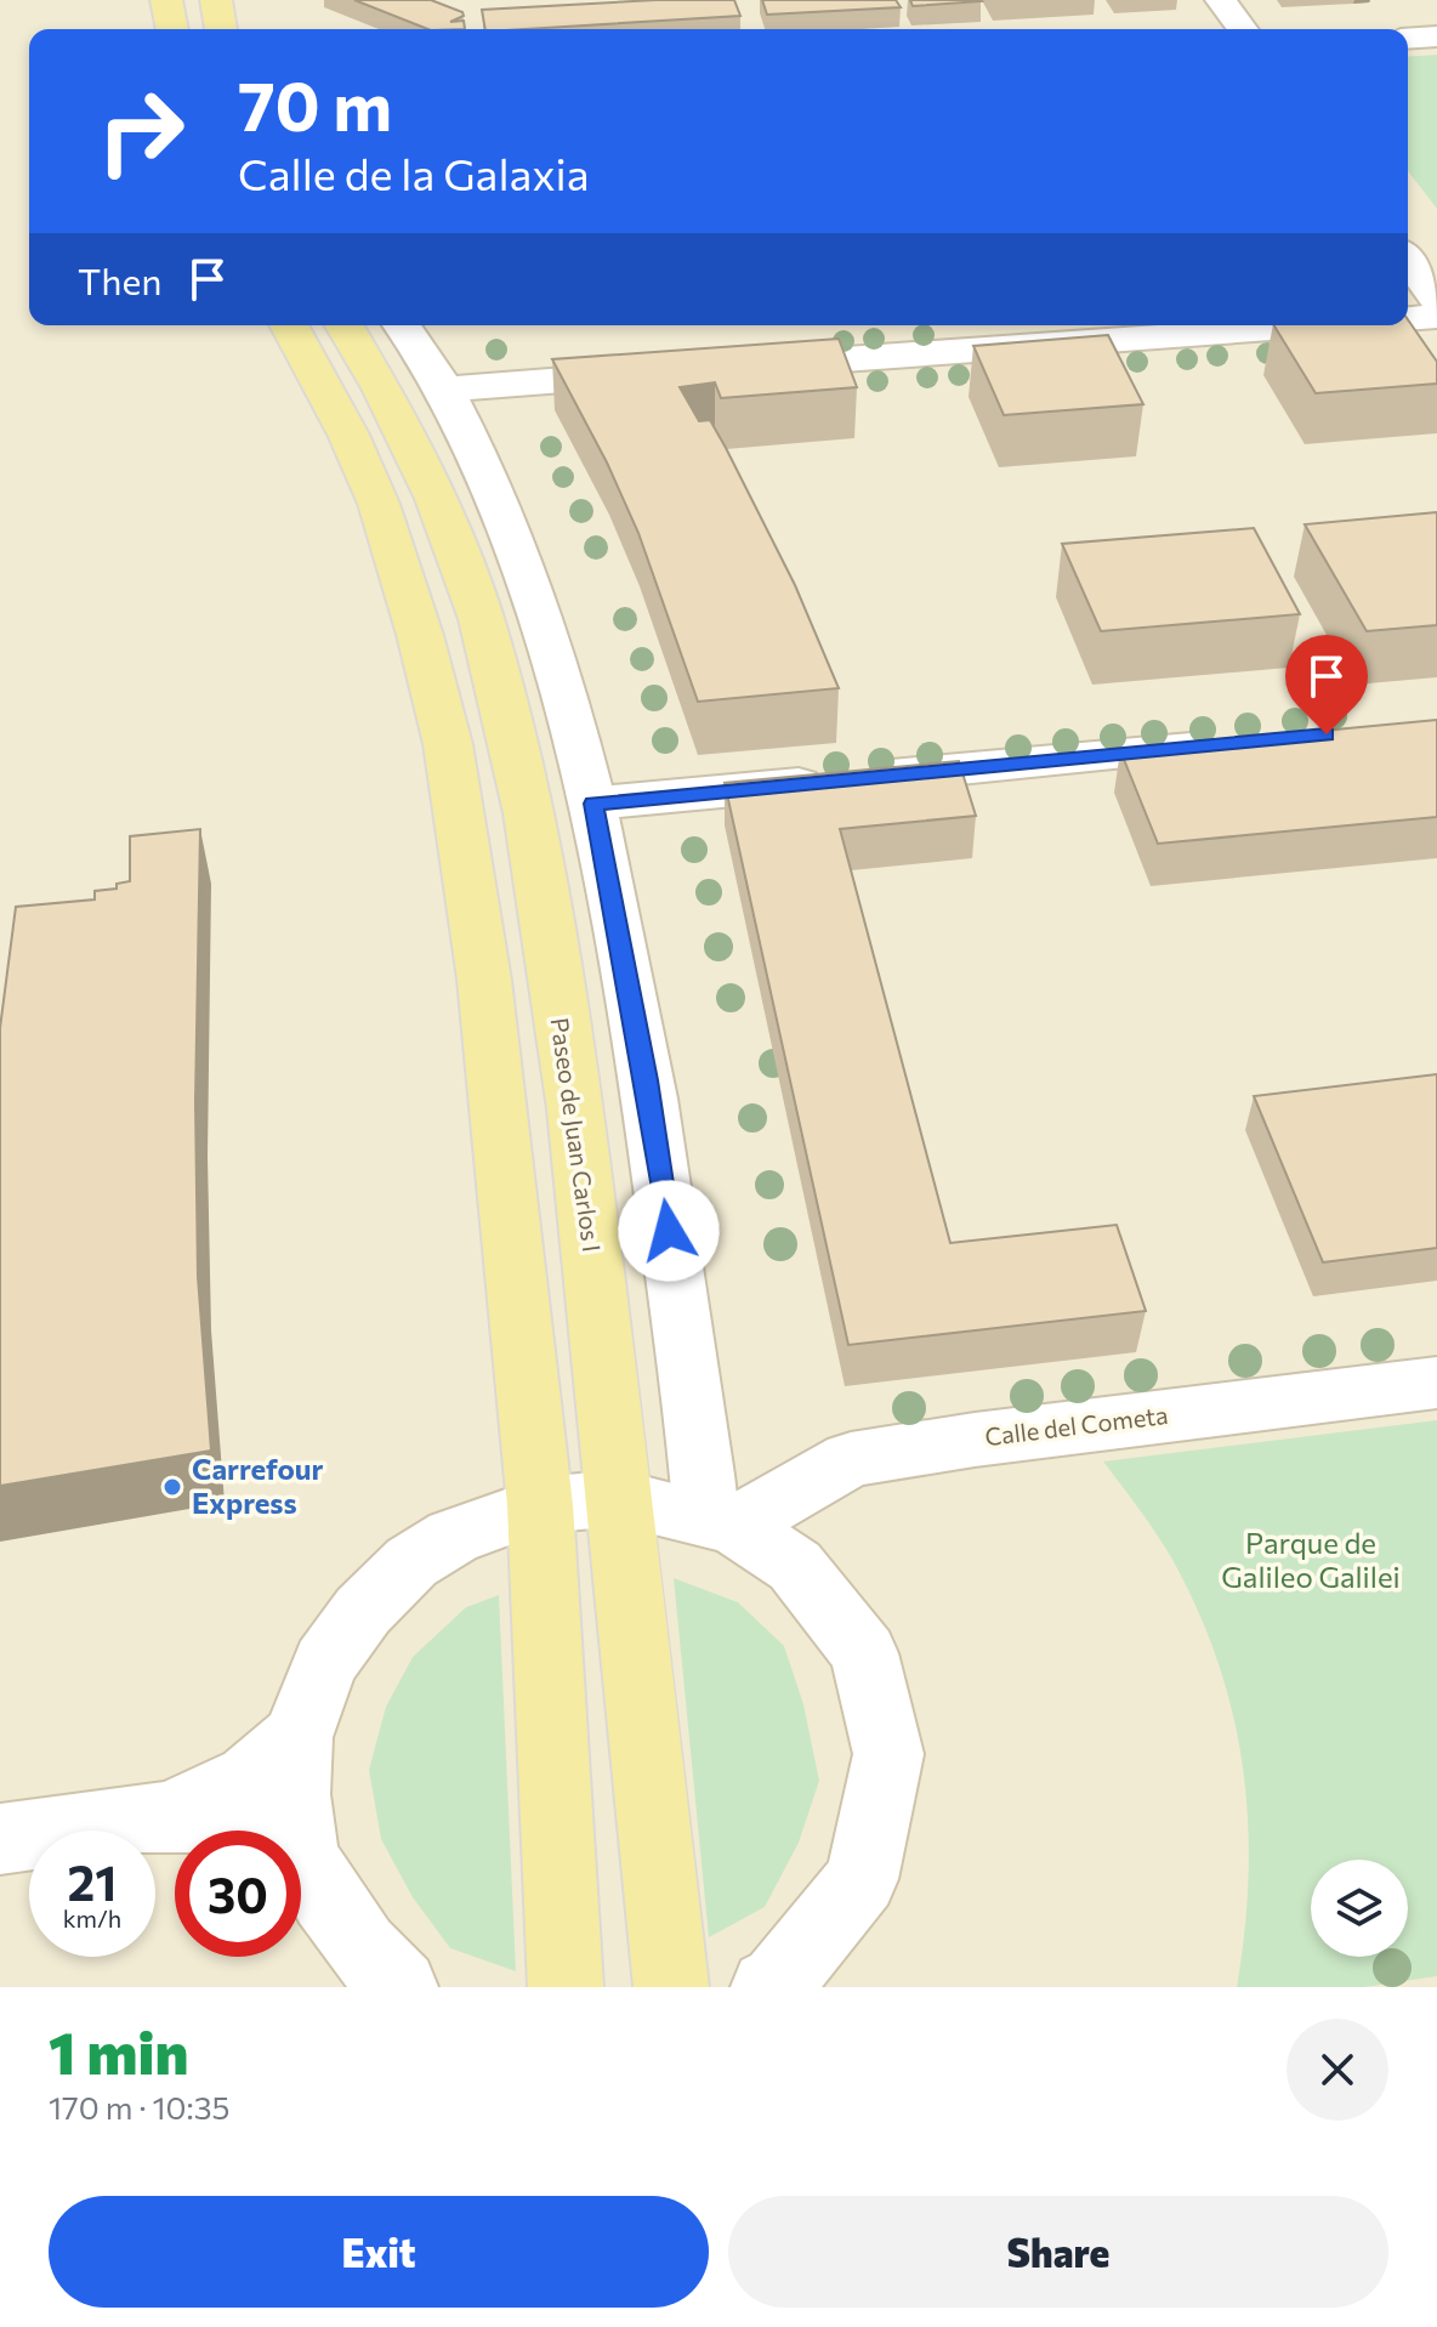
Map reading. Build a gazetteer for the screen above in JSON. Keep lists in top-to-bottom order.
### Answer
{
  "streets": {
    "main road": ["Paseo de Juan Carlos I"],
    "street": ["Calle del Cometa"]
  },
  "parks": ["Parque de Galileo Galilei"],
  "places": ["Carrefour Express"],
  "page": {
    "turn": ["70 m", "Calle de la Galaxia"],
    "then": "Then",
    "speed": "21 km/h",
    "limit": "30",
    "heading": ["1 min", "170 m · 10:35"],
    "buttons": ["Exit", "Share"]
  }
}
